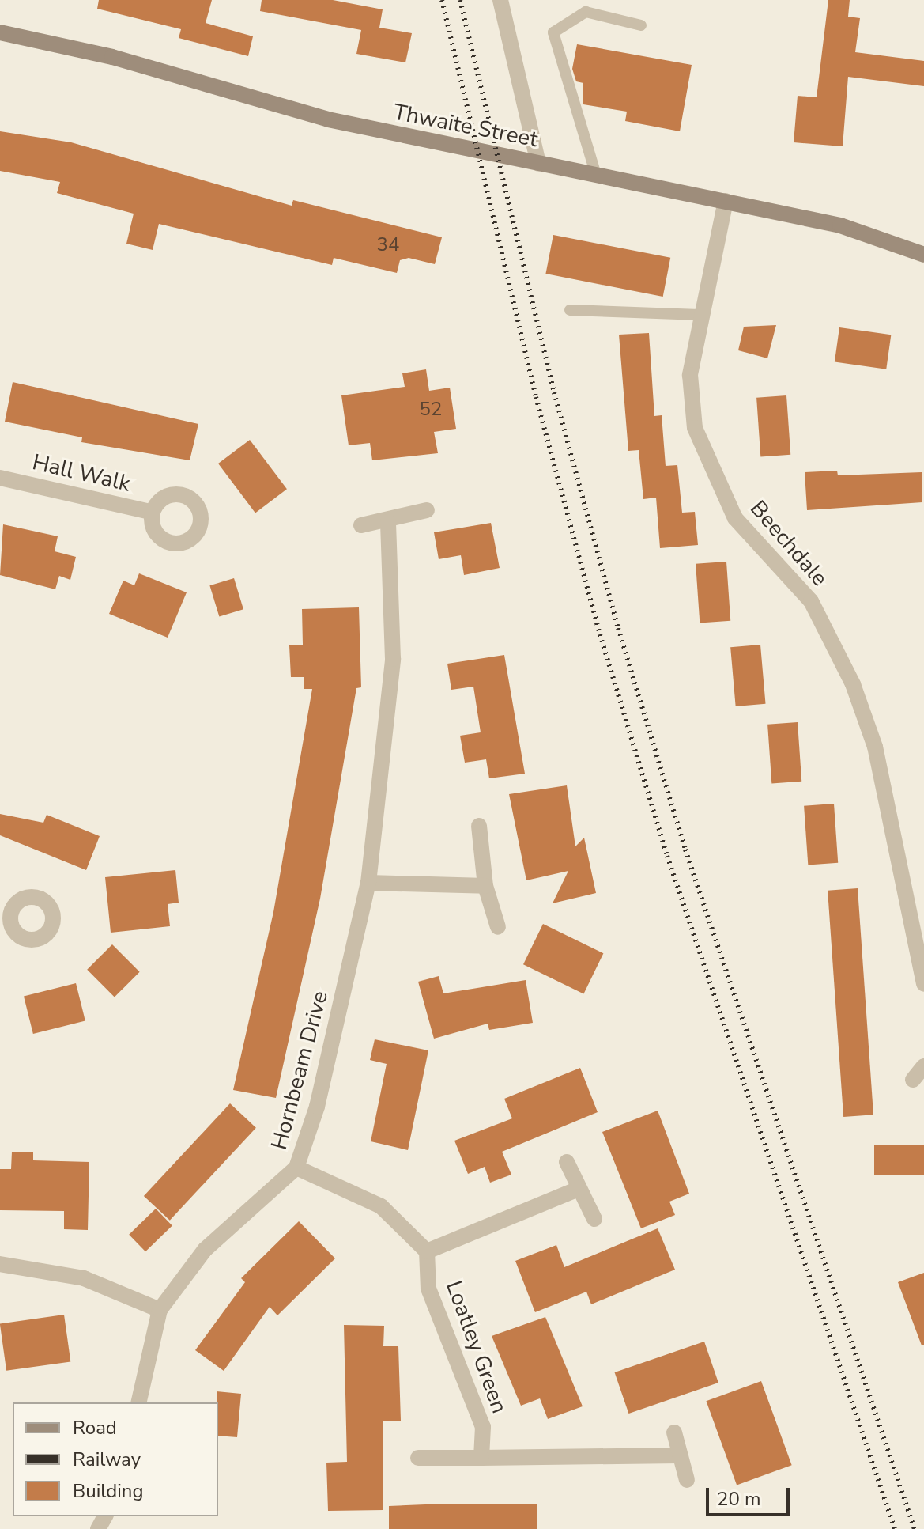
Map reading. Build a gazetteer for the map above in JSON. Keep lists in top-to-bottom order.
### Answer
{
  "streets": {
    "main road": ["Thwaite Street"],
    "street": [
      "Hall Walk",
      "Beechdale",
      "Hornbeam Drive",
      "Loatley Green"
    ]
  },
  "crossings": [
    ["Thwaite Street", "Beechdale"]
  ],
  "house_numbers": ["34", "52"],
  "legend": ["Road", "Railway", "Building"],
  "scale_bar": "20 m"
}
